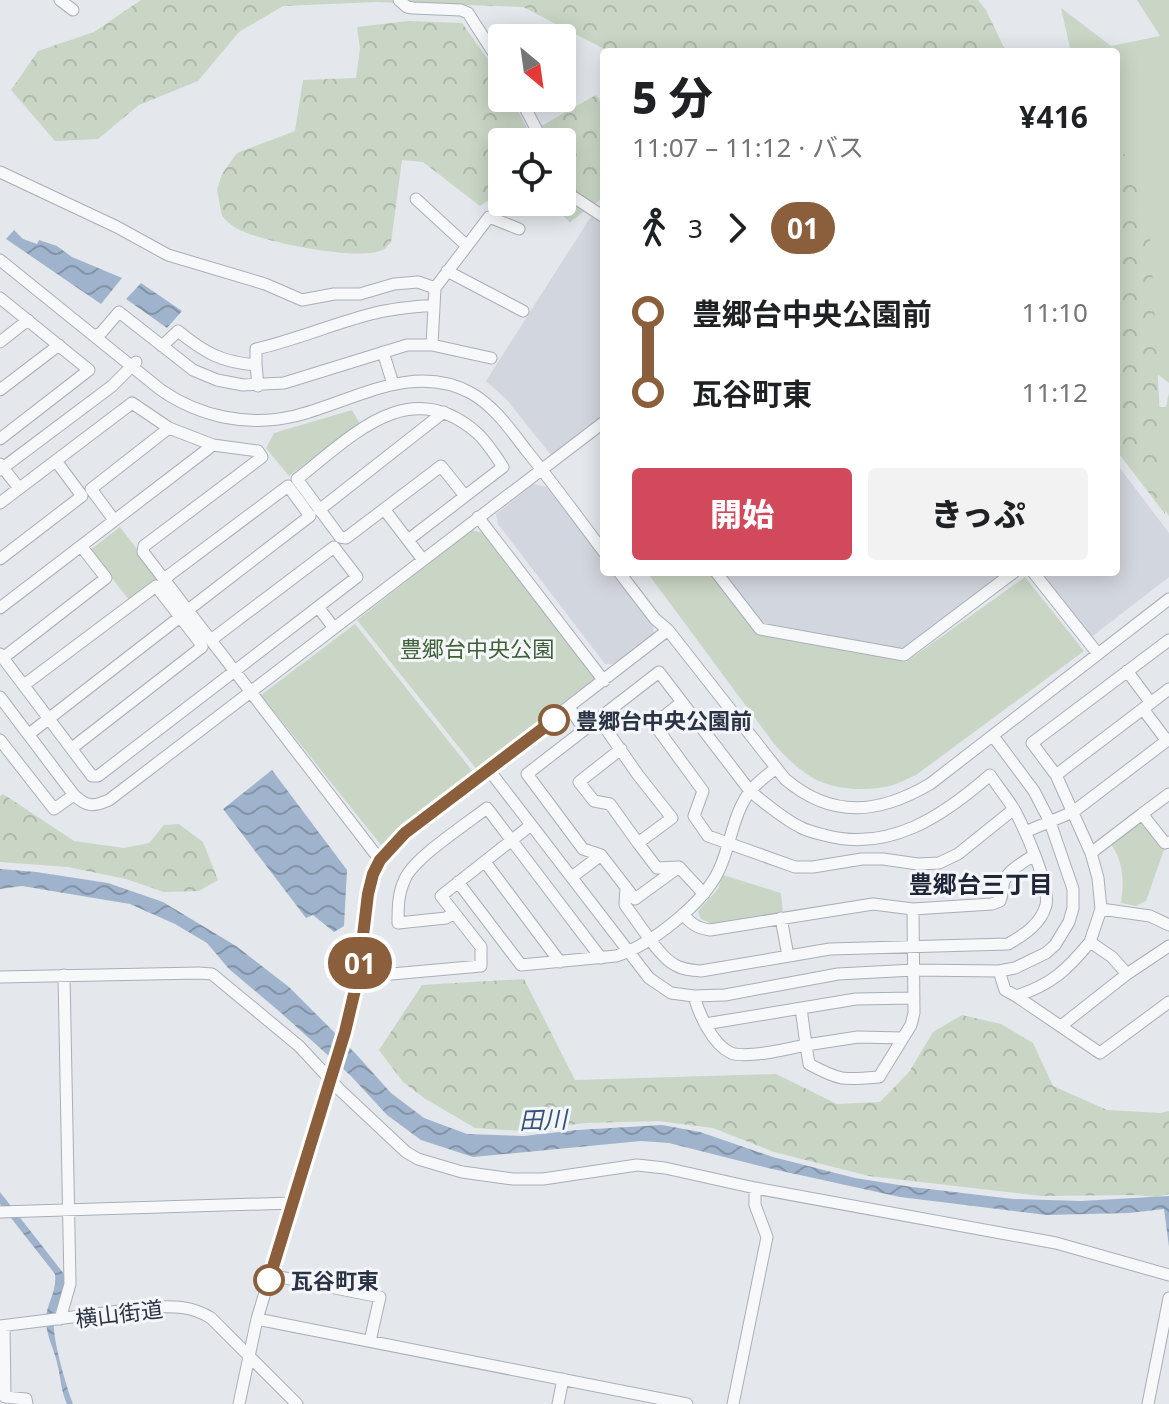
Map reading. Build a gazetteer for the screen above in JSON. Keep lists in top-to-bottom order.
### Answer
{
  "streets": {
    "street": ["横山街道"]
  },
  "districts": ["豊郷台三丁目"],
  "water": ["田川"],
  "parks": ["豊郷台中央公園"],
  "places": ["豊郷台中央公園前", "瓦谷町東"],
  "lines": ["bus line 01"],
  "north": "bottom right",
  "page": {
    "on_map": "01",
    "heading": ["5 分", "11:07 – 11:12 · バス", "¥416"],
    "legs": ["3", "01"],
    "list": [
      {
        "name": "豊郷台中央公園前",
        "value": "11:10"
      },
      {
        "name": "瓦谷町東",
        "value": "11:12"
      }
    ],
    "buttons": ["開始", "きっぷ"]
  }
}
